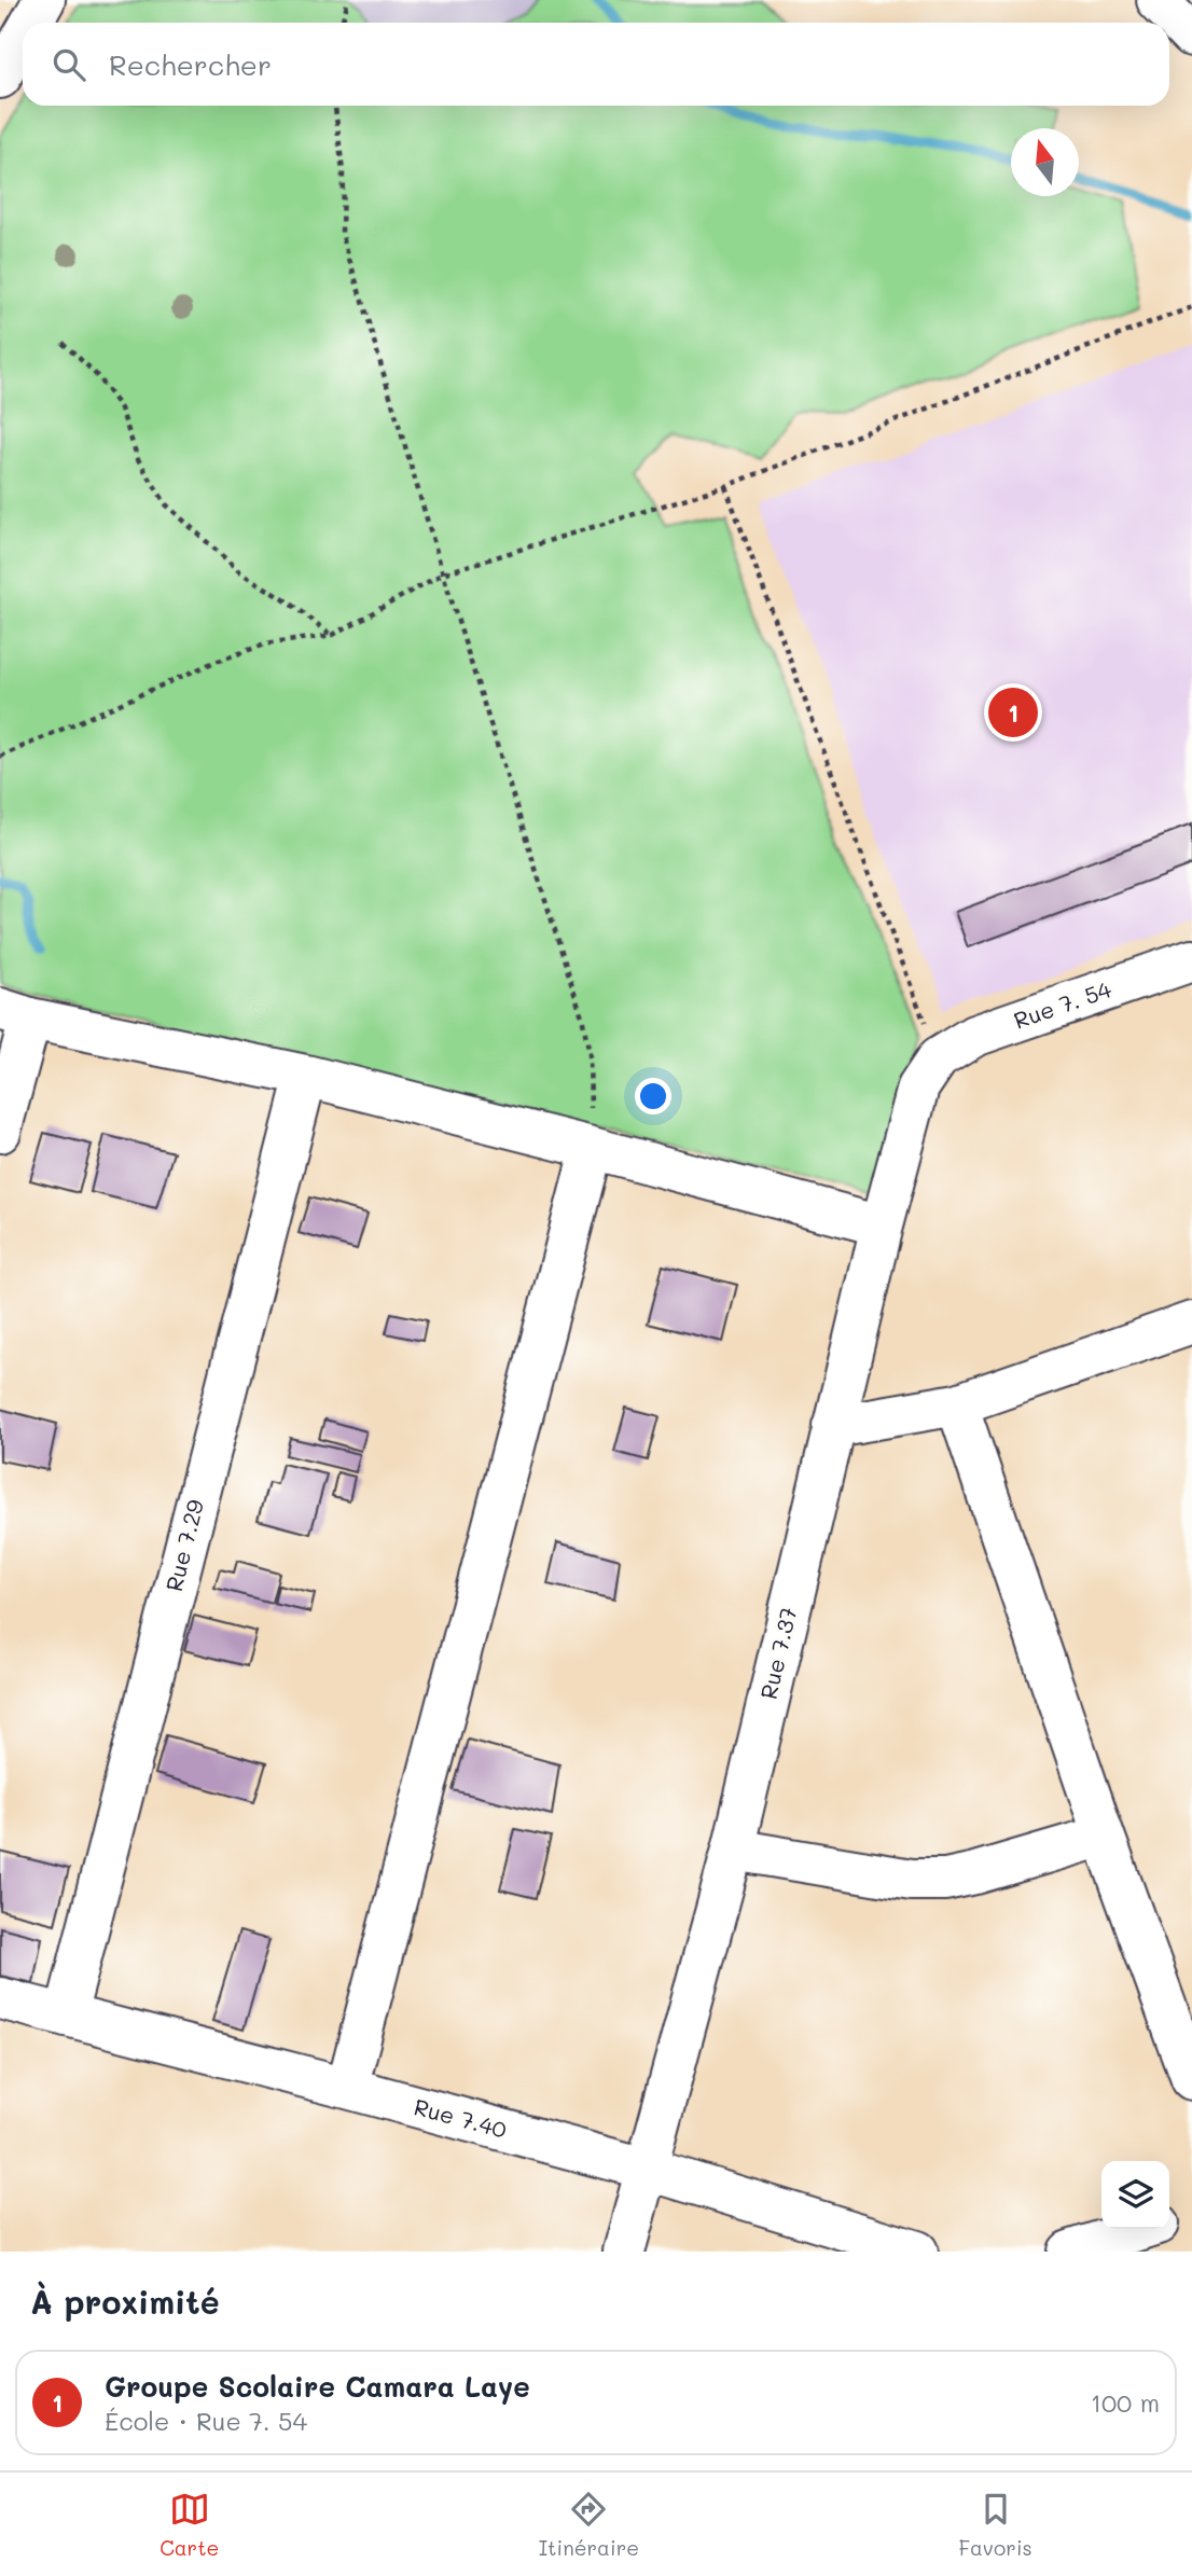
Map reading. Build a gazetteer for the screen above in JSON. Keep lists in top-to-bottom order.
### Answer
{
  "streets": {
    "street": [
      "Rue 7. 54",
      "Rue 7.29",
      "Rue 7.37",
      "Rue 7.40"
    ]
  },
  "crossings": [
    ["Rue 7. 54", "Rue 7.37"],
    ["Rue 7.29", "Rue 7.40"],
    ["Rue 7.37", "Rue 7.40"]
  ],
  "north": "top",
  "page": {
    "search": "Rechercher",
    "pins": "1",
    "heading": "À proximité",
    "list": [
      {
        "mark": "1",
        "name": "Groupe Scolaire Camara Laye",
        "note": "École · Rue 7. 54",
        "value": "100 m"
      }
    ],
    "nav": ["Carte", "Itinéraire", "Favoris"]
  }
}
